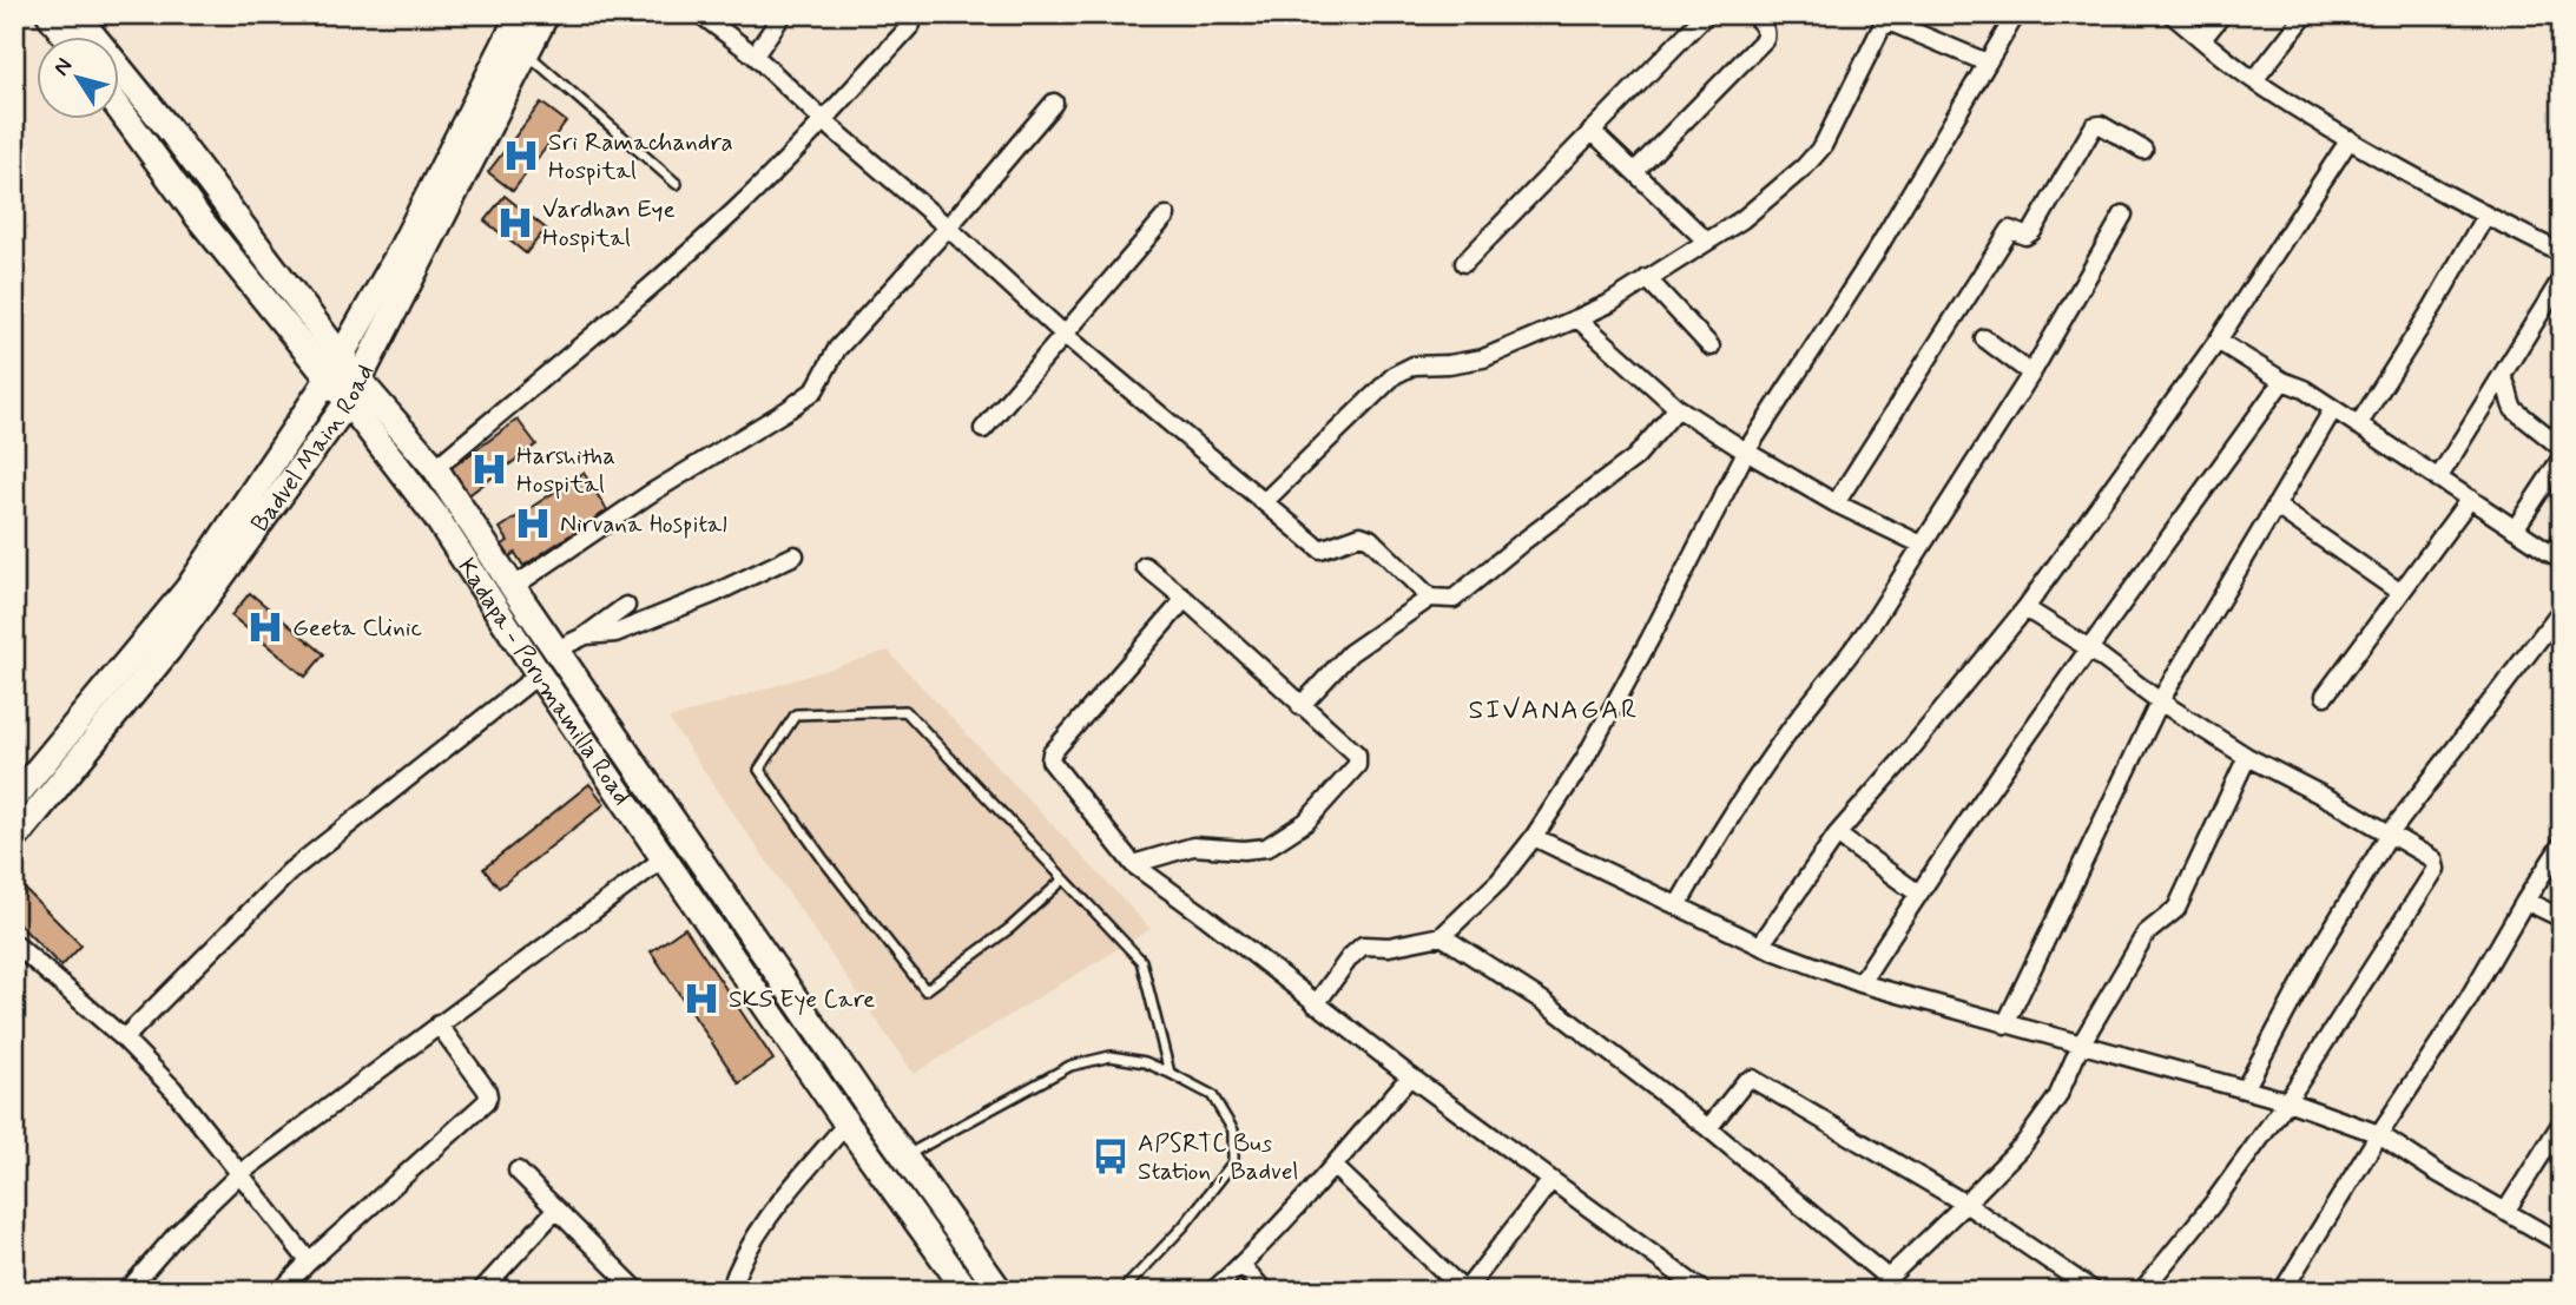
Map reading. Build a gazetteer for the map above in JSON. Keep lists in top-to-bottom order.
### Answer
{
  "streets": {
    "main road": ["Badvel Main Road", "Kadapa - Porumamilla Road"]
  },
  "crossings": [
    ["Badvel Main Road", "Kadapa - Porumamilla Road"]
  ],
  "districts": ["SIVANAGAR"],
  "places": {
    "hospital": [
      "Sri Ramachandra Hospital",
      "Vardhan Eye Hospital",
      "Harshitha Hospital",
      "Nirvana Hospital",
      "Geeta Clinic",
      "SKS Eye Care"
    ],
    "bus stop": ["APSRTC Bus Station , Badvel"]
  },
  "north": "top left"
}
